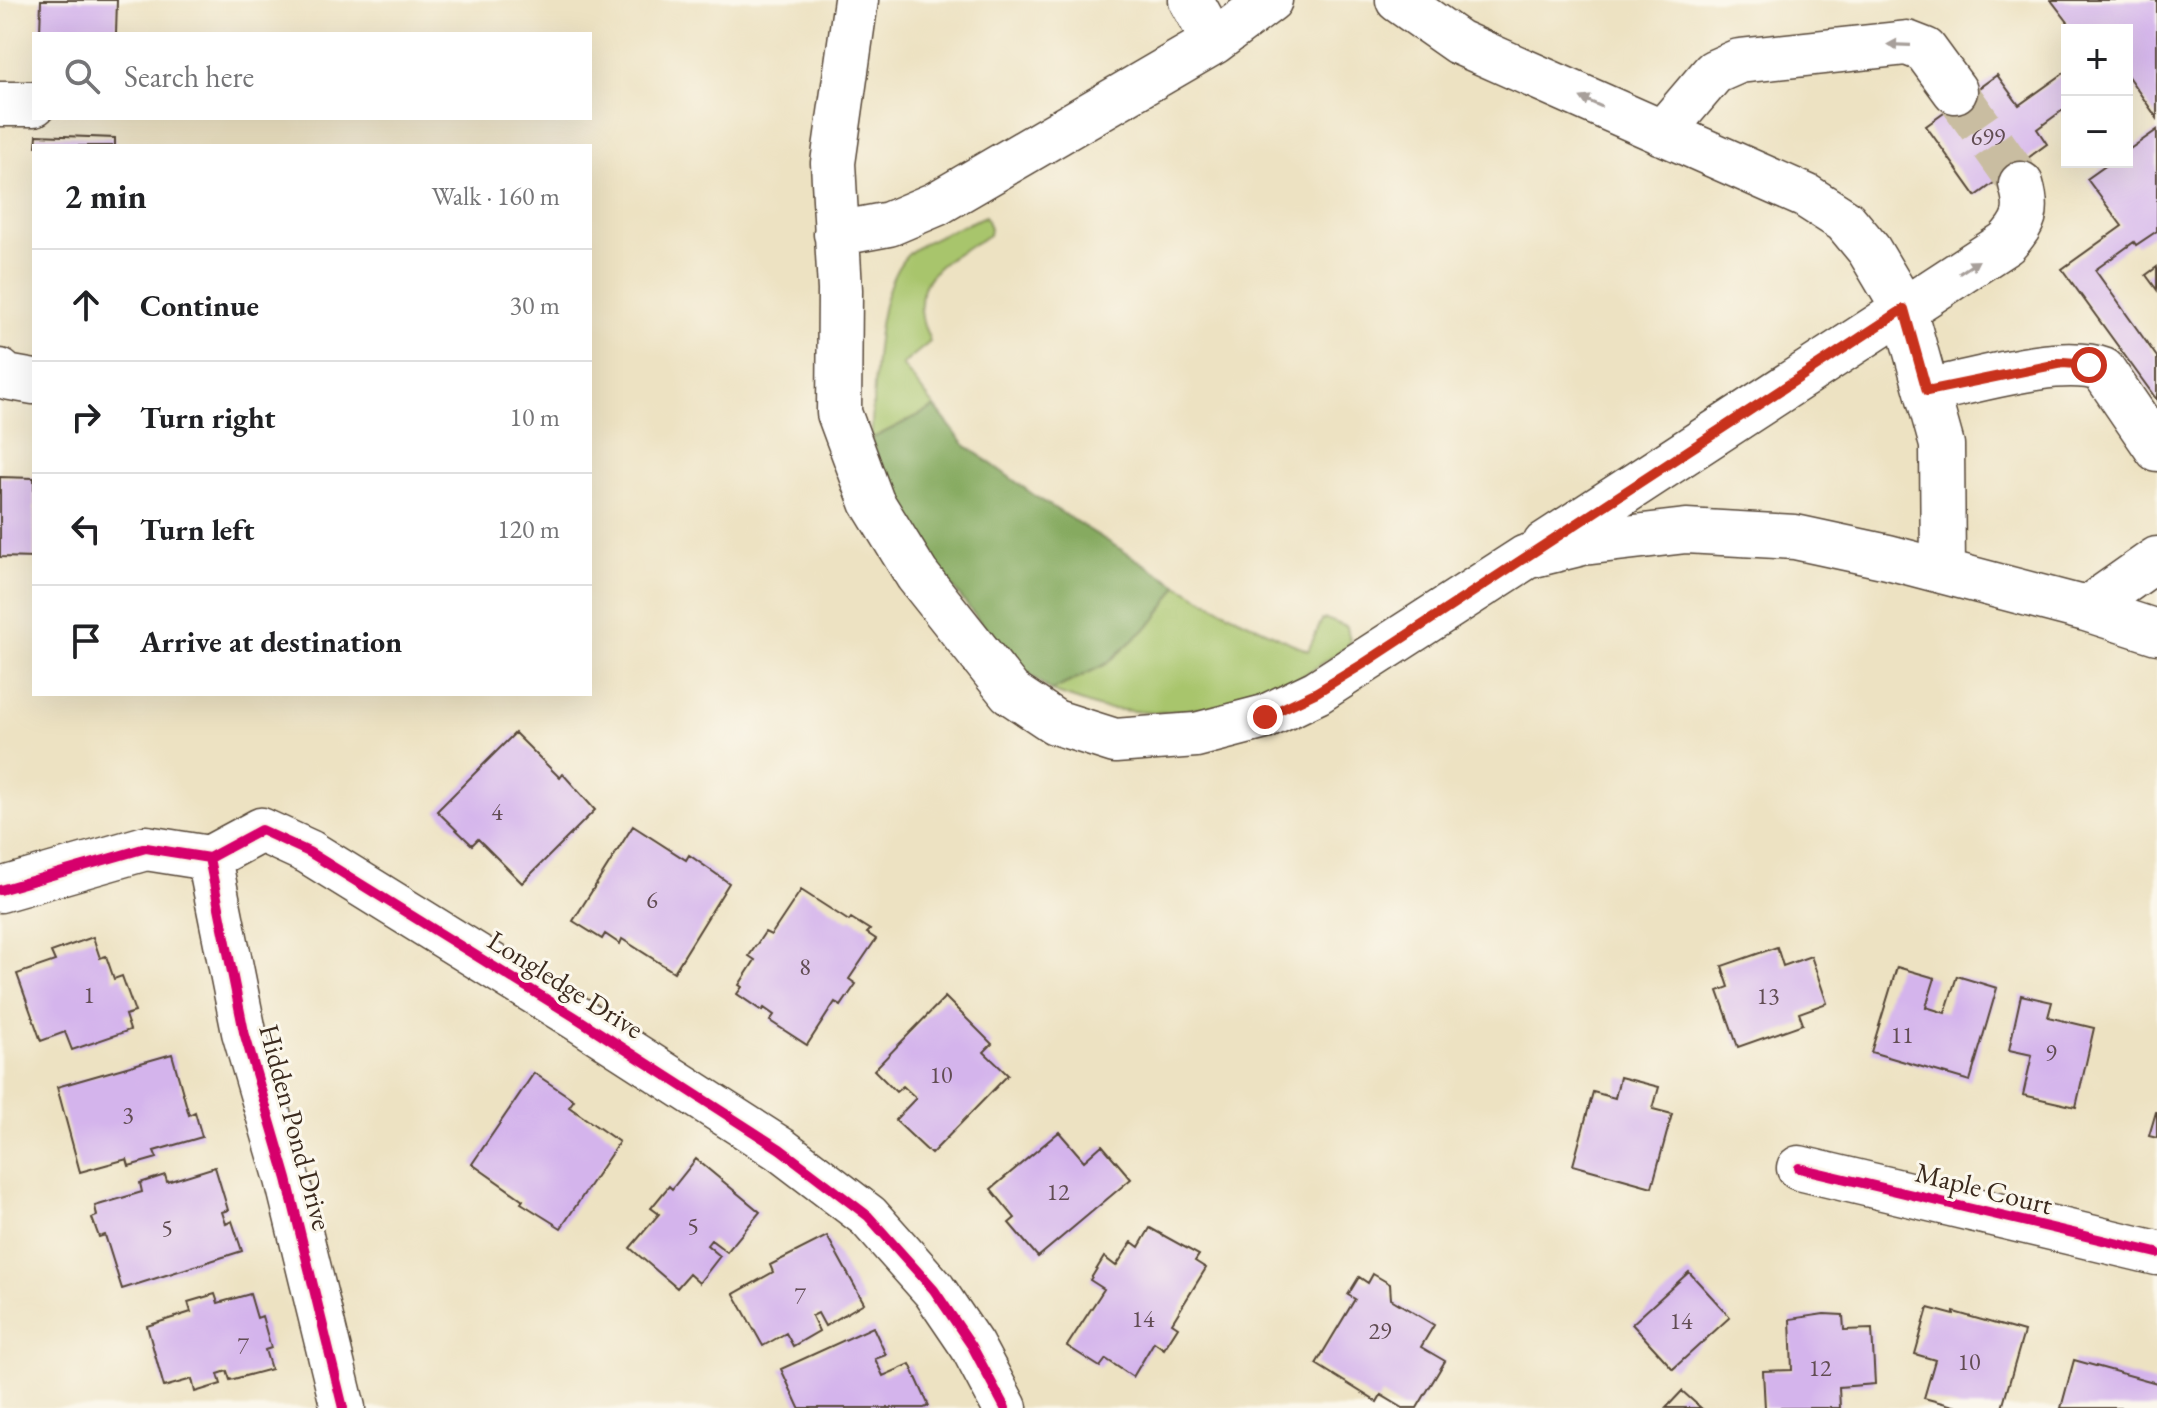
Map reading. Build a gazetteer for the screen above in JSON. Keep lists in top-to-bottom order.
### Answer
{
  "streets": {
    "street": ["Longledge Drive", "Hidden Pond Drive", "Maple Court"]
  },
  "crossings": [
    ["Longledge Drive", "Hidden Pond Drive"]
  ],
  "house_numbers": [
    "699",
    "4",
    "6",
    "8",
    "1",
    "13",
    "11",
    "9",
    "10",
    "3",
    "12",
    "5",
    "5",
    "7",
    "14",
    "14",
    "29",
    "7",
    "10",
    "12"
  ],
  "page": {
    "map_buttons": ["+", "−"],
    "search": "Search here",
    "heading": ["2 min", "Walk · 160 m"],
    "list": [
      ["Continue", "30 m"],
      ["Turn right", "10 m"],
      ["Turn left", "120 m"],
      "Arrive at destination"
    ]
  }
}
